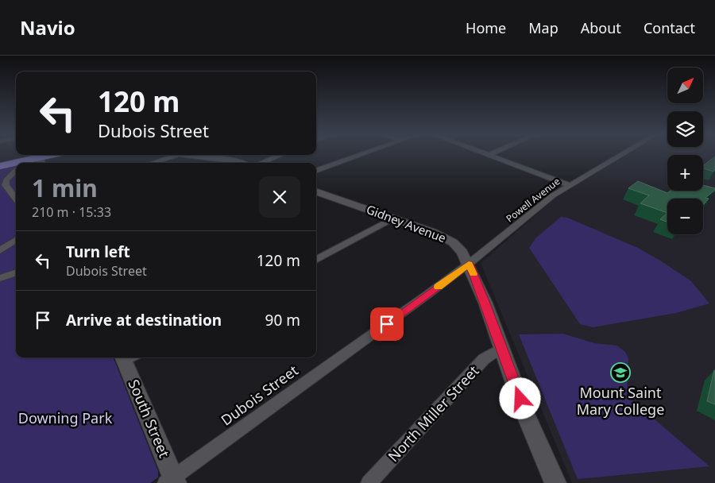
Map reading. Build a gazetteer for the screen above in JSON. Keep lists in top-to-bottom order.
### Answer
{
  "streets": {
    "street": [
      "Powell Avenue",
      "Gidney Avenue",
      "Dubois Street",
      "North Miller Street",
      "South Street"
    ]
  },
  "crossings": [
    ["Powell Avenue", "Gidney Avenue"],
    ["Powell Avenue", "Dubois Street"],
    ["Gidney Avenue", "Dubois Street"],
    ["Gidney Avenue", "North Miller Street"],
    ["Dubois Street", "South Street"]
  ],
  "parks": ["Downing Park"],
  "places": {
    "school or university": ["Mount Saint Mary College"]
  },
  "north": "top right",
  "page": {
    "header": "Navio",
    "nav": [
      "Home",
      "Map",
      "About",
      "Contact"
    ],
    "map_buttons": ["+", "−"],
    "turn": ["120 m", "Dubois Street"],
    "heading": ["1 min", "210 m · 15:33"],
    "list": [
      {
        "name": "Turn left",
        "note": "Dubois Street",
        "value": "120 m"
      },
      {
        "name": "Arrive at destination",
        "value": "90 m"
      }
    ]
  }
}
